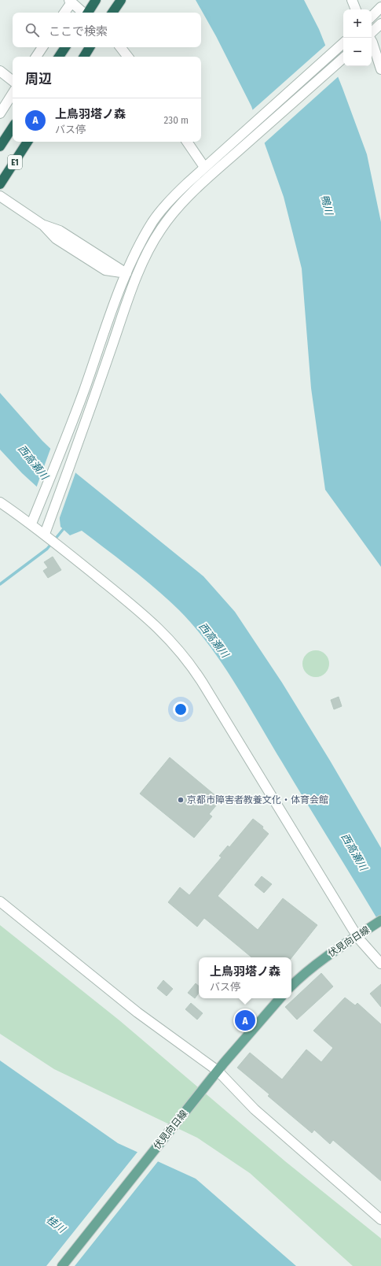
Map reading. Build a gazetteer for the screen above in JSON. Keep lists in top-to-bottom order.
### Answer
{
  "streets": {
    "highway": ["E1"],
    "main road": ["伏見向日線"]
  },
  "water": ["鴨川", "西高瀬川", "桂川"],
  "places": ["京都市障害者教養文化・体育会館"],
  "page": {
    "map_buttons": ["+", "−"],
    "search": "ここで検索",
    "heading": "周辺",
    "list": [
      {
        "mark": "A",
        "name": "上鳥羽塔ノ森",
        "note": "バス停",
        "value": "230 m"
      }
    ],
    "popup": ["上鳥羽塔ノ森", "バス停"],
    "pins": "A"
  }
}
